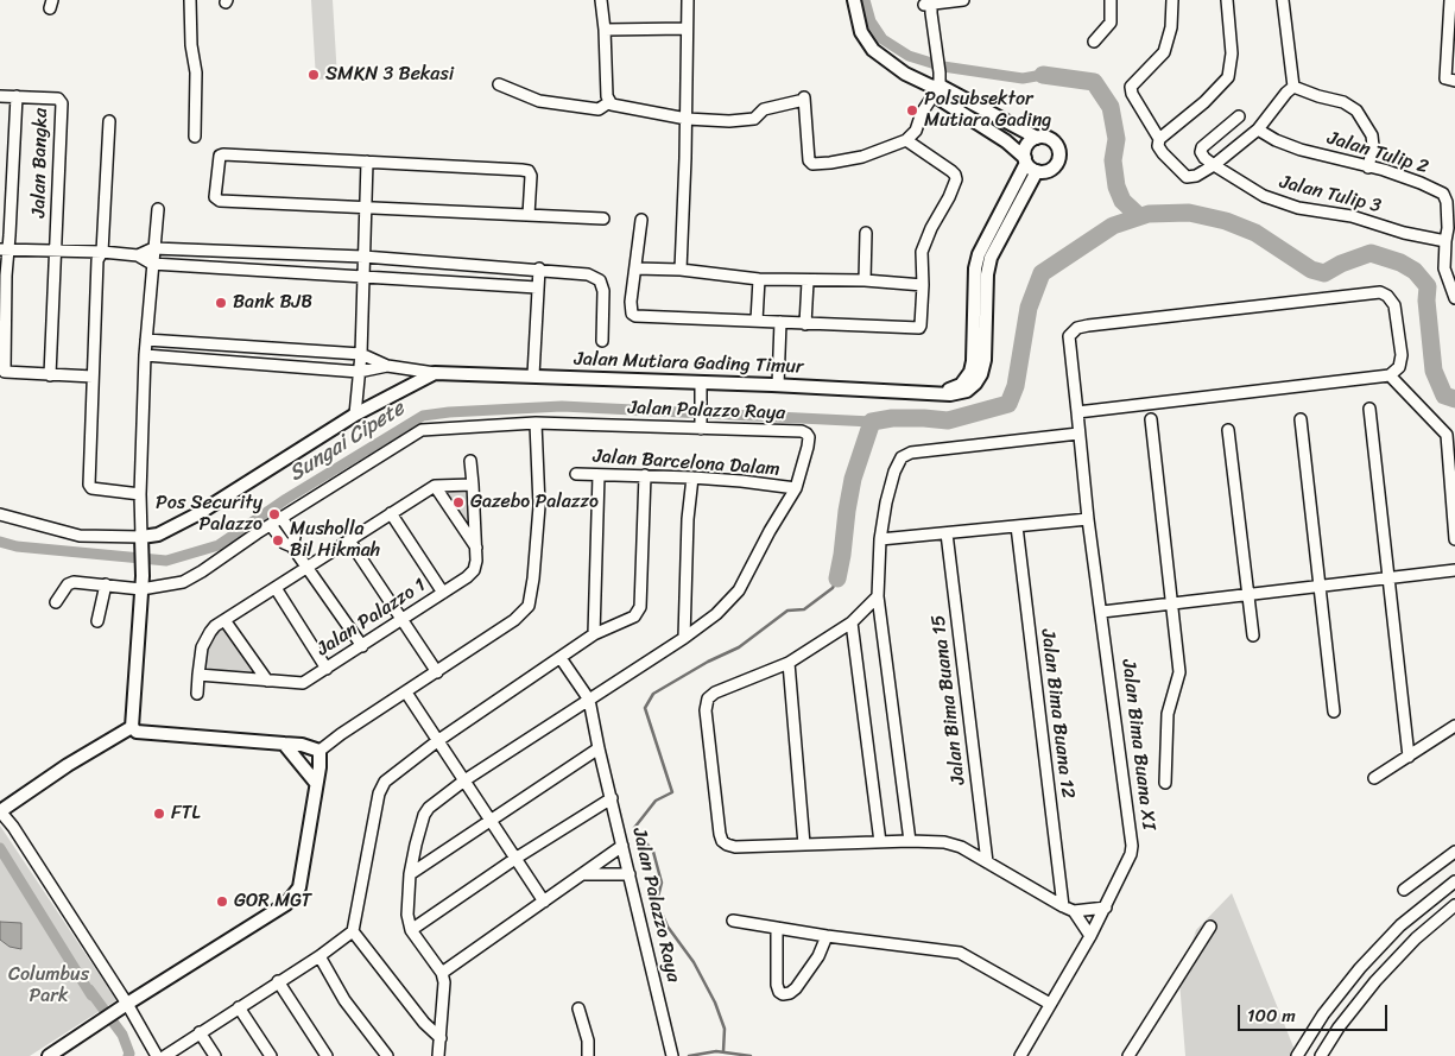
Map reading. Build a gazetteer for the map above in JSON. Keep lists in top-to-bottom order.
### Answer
{
  "streets": {
    "main road": ["Jalan Mutiara Gading Timur"],
    "street": [
      "Jalan Tulip 2",
      "Jalan Bangka",
      "Jalan Tulip 3",
      "Jalan Palazzo Raya",
      "Jalan Barcelona Dalam",
      "Jalan Palazzo 1",
      "Jalan Bima Buana 15",
      "Jalan Bima Buana 12",
      "Jalan Bima Buana XI"
    ]
  },
  "crossings": [
    ["Jalan Tulip 2", "Jalan Tulip 3"],
    ["Jalan Palazzo Raya", "Jalan Barcelona Dalam"]
  ],
  "water": ["Sungai Cipete"],
  "parks": ["Columbus Park"],
  "places": [
    "SMKN 3 Bekasi",
    "Polsubsektor Mutiara Gading",
    "Bank BJB",
    "Gazebo Palazzo",
    "Pos Security Palazzo",
    "Musholla Bil Hikmah",
    "FTL",
    "GOR MGT"
  ],
  "scale_bar": "100 m"
}
